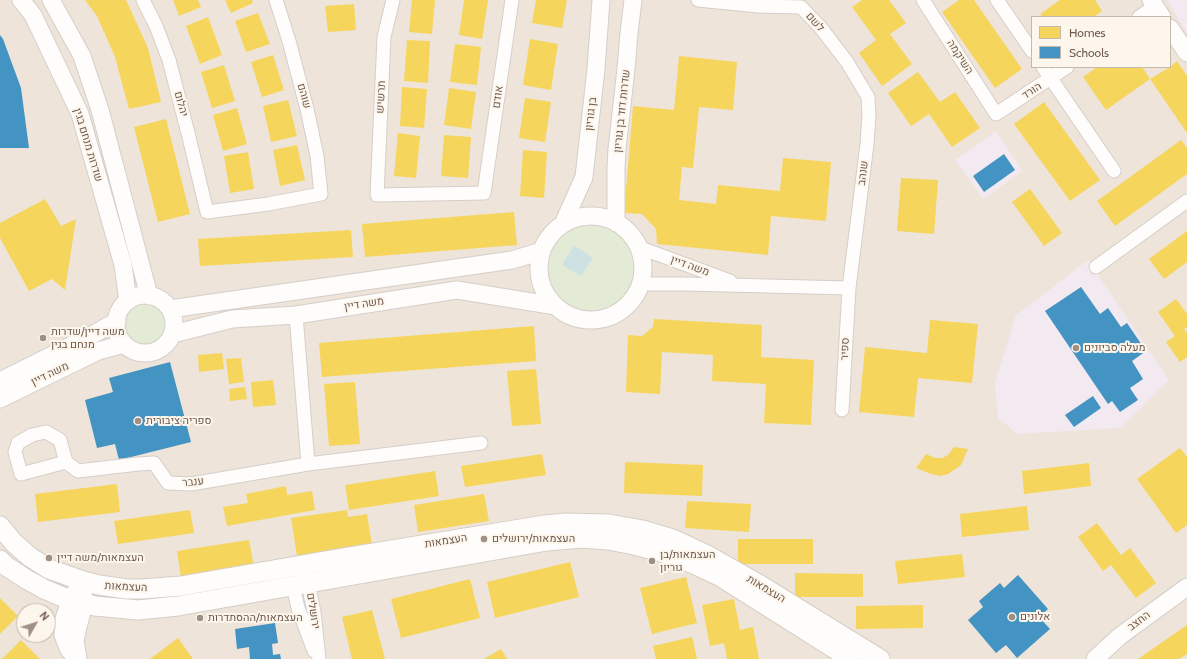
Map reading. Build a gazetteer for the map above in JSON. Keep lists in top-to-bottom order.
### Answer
{
  "streets": {
    "main road": ["העצמאות"],
    "street": [
      "לשם",
      "השיקמה",
      "הורד",
      "שוהם",
      "תרשיש",
      "אודם",
      "יהלום",
      "שדרות דוד בן גוריון",
      "בן גוריון",
      "שדרות מנחם בגין",
      "שנהב",
      "משה דיין",
      "ספיר",
      "ענבר",
      "ירושלים",
      "החצב"
    ]
  },
  "crossings": [
    ["לשם", "שנהב"],
    ["השיקמה", "הורד"],
    ["שוהם", "יהלום"],
    ["תרשיש", "אודם"],
    ["שדרות דוד בן גוריון", "בן גוריון"],
    ["שדרות דוד בן גוריון", "משה דיין"],
    ["בן גוריון", "משה דיין"],
    ["שדרות מנחם בגין", "משה דיין"],
    ["שנהב", "משה דיין"],
    ["שנהב", "ספיר"],
    ["משה דיין", "ספיר"],
    ["העצמאות", "ירושלים"]
  ],
  "places": [
    "משה דיין/שדרות מנחם בגין",
    "מעלה סביונים",
    "ספריה ציבורית",
    "העצמאות/ירושלים",
    "העצמאות/משה דיין",
    "העצמאות/בן גוריון",
    "אלונים",
    "העצמאות/ההסתדרות"
  ],
  "legend": ["Homes", "Schools"],
  "north": "top right"
}
